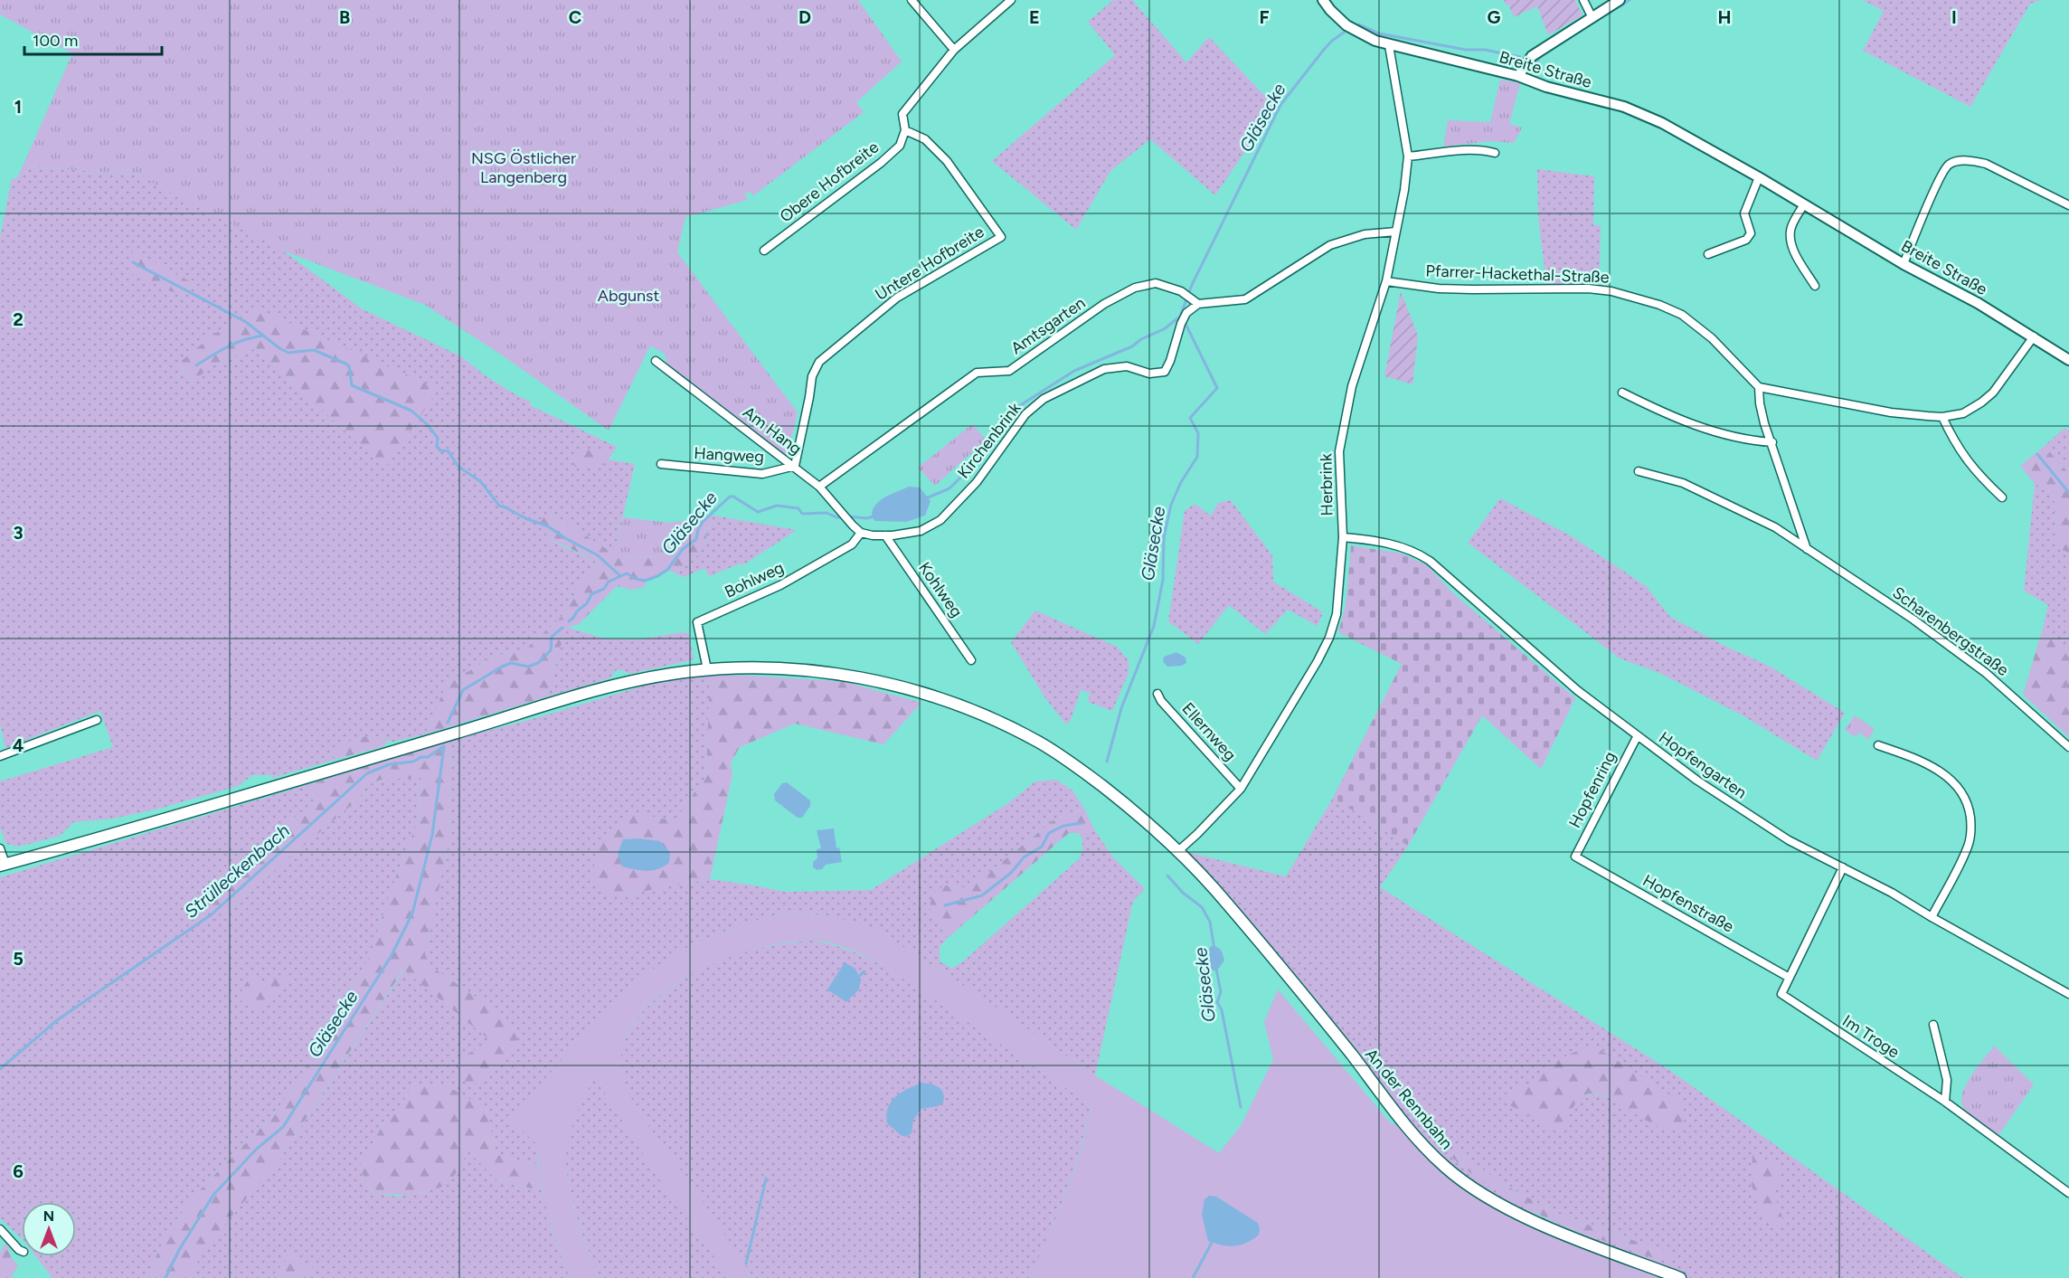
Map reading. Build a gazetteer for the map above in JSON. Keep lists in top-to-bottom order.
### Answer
{
  "streets": {
    "main road": ["An der Rennbahn"],
    "street": [
      "Breite Straße",
      "Obere Hofbreite",
      "Untere Hofbreite",
      "Pfarrer-Hackethal-Straße",
      "Amtsgarten",
      "Am Hang",
      "Kirchenbrink",
      "Hangweg",
      "Herbrink",
      "Bohlweg",
      "Kohlweg",
      "Scharenbergstraße",
      "Ellernweg",
      "Hopfengarten",
      "Hopfenring",
      "Hopfenstraße",
      "Im Troge"
    ]
  },
  "crossings": [
    ["Breite Straße", "Herbrink"],
    ["Obere Hofbreite", "Untere Hofbreite"],
    ["Untere Hofbreite", "Am Hang"],
    ["Untere Hofbreite", "Hangweg"],
    ["Pfarrer-Hackethal-Straße", "Herbrink"],
    ["Amtsgarten", "Am Hang"],
    ["Amtsgarten", "Kirchenbrink"],
    ["Am Hang", "Kirchenbrink"],
    ["Am Hang", "Hangweg"],
    ["Am Hang", "Bohlweg"],
    ["Kirchenbrink", "Bohlweg"],
    ["Kirchenbrink", "Kohlweg"],
    ["Herbrink", "Ellernweg"],
    ["Herbrink", "Hopfengarten"],
    ["Herbrink", "An der Rennbahn"],
    ["Bohlweg", "An der Rennbahn"],
    ["Hopfengarten", "Hopfenring"],
    ["Hopfenring", "Hopfenstraße"],
    ["Hopfenstraße", "Im Troge"]
  ],
  "water": ["Gläsecke", "Strülleckenbach"],
  "parks": ["NSG Östlicher Langenberg", "Abgunst"],
  "scale_bar": "100 m",
  "north": "top",
  "grid": {
    "columns": [
      "B",
      "C",
      "D",
      "E",
      "F",
      "G",
      "H",
      "I"
    ],
    "rows": [
      "1",
      "2",
      "3",
      "4",
      "5",
      "6"
    ]
  }
}
